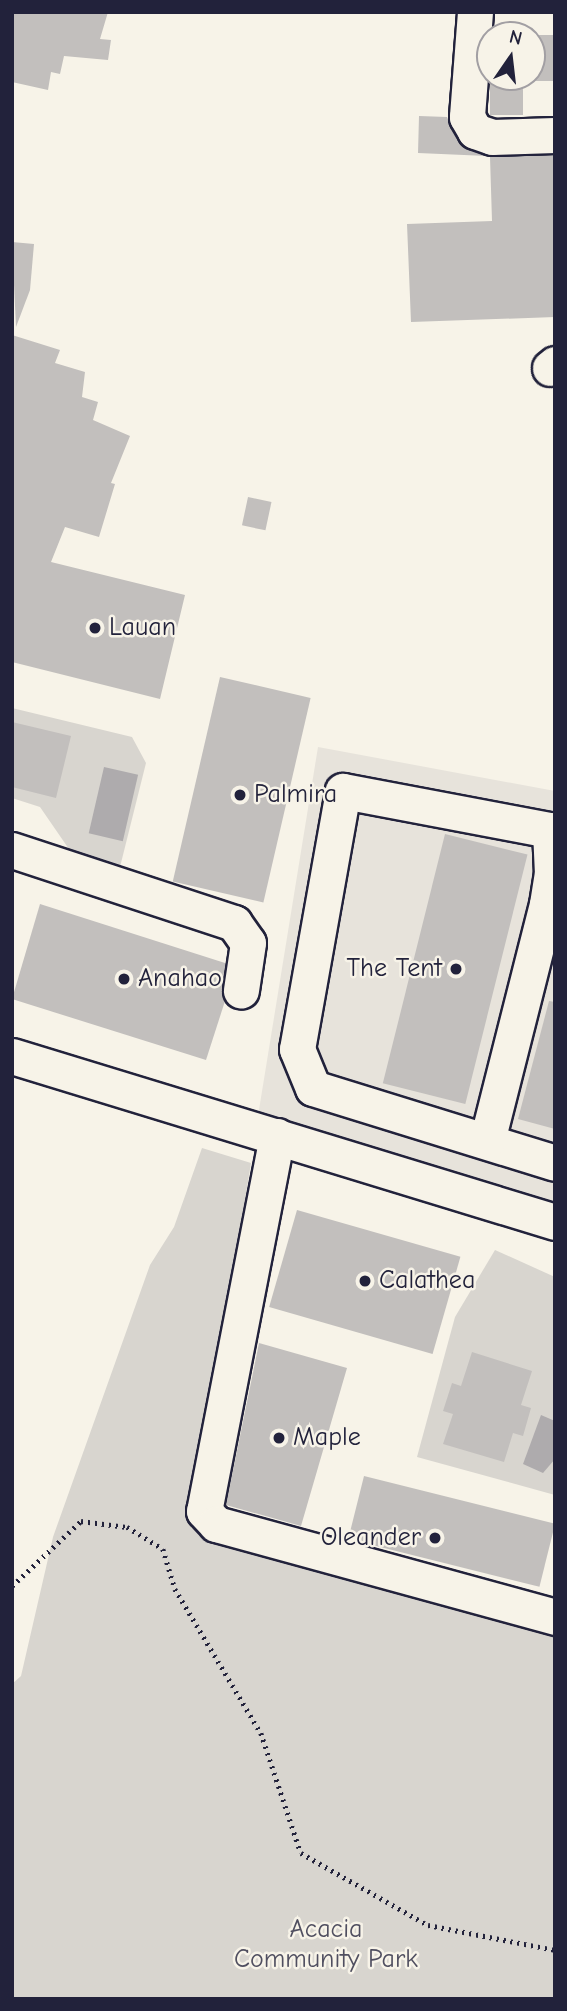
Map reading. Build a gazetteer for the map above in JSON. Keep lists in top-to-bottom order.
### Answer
{
  "parks": ["Acacia Community Park"],
  "places": [
    "Lauan",
    "Palmira",
    "The Tent",
    "Anahao",
    "Calathea",
    "Maple",
    "Oleander"
  ],
  "north": "top"
}
